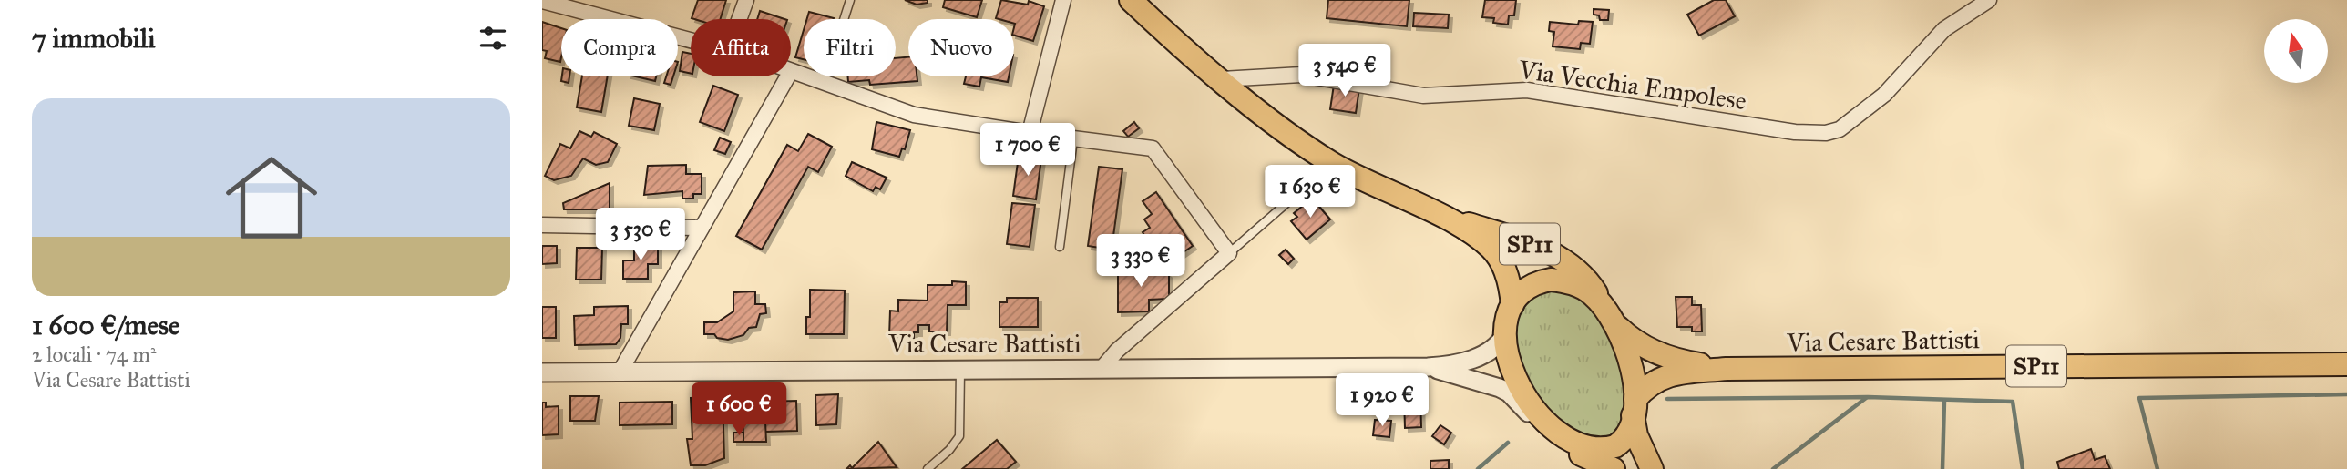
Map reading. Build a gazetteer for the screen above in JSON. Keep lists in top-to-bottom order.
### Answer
{
  "streets": {
    "main road": ["SP11", "Via Cesare Battisti"],
    "street": ["Via Vecchia Empolese"]
  },
  "crossings": [
    ["Via Vecchia Empolese", "SP11"],
    ["SP11", "Via Cesare Battisti"]
  ],
  "north": "top",
  "page": {
    "heading": "7 immobili",
    "chip": [
      "Compra",
      "Affitta",
      "Filtri",
      "Nuovo"
    ],
    "price": [
      "3 540 €",
      "1 700 €",
      "1 630 €",
      "3 530 €",
      "3 330 €",
      "1 920 €",
      "1 600 €"
    ],
    "list": [
      {
        "name": "1 600 €/mese",
        "note": "2 locali · 74 m² · Via Cesare Battisti"
      }
    ]
  }
}
